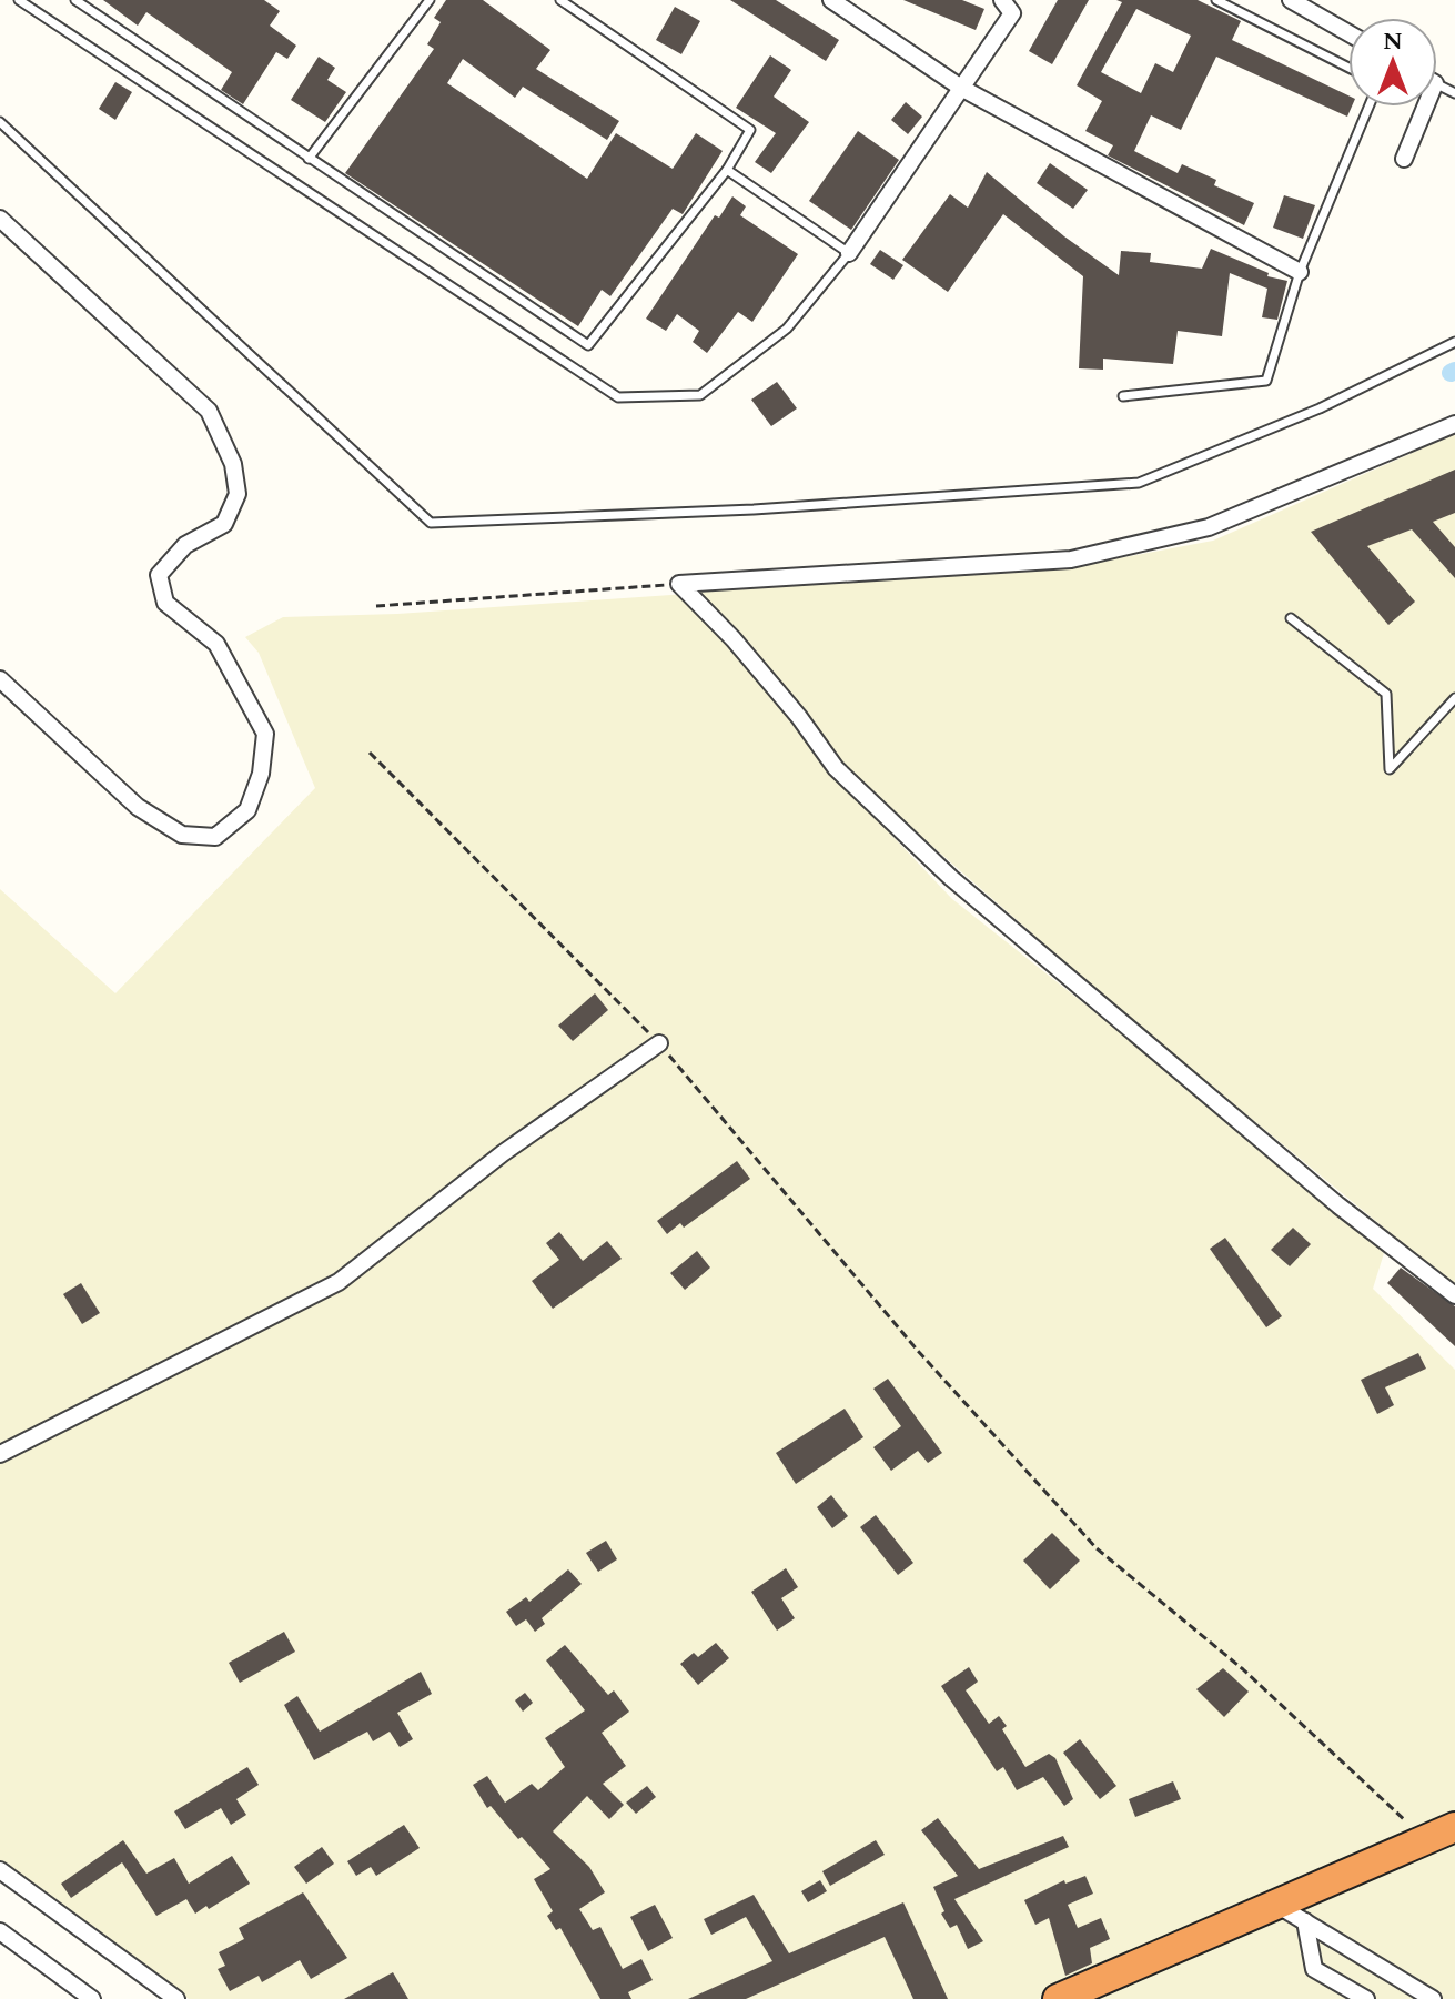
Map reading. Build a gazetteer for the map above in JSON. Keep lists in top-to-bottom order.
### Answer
{
  "north": "top"
}
